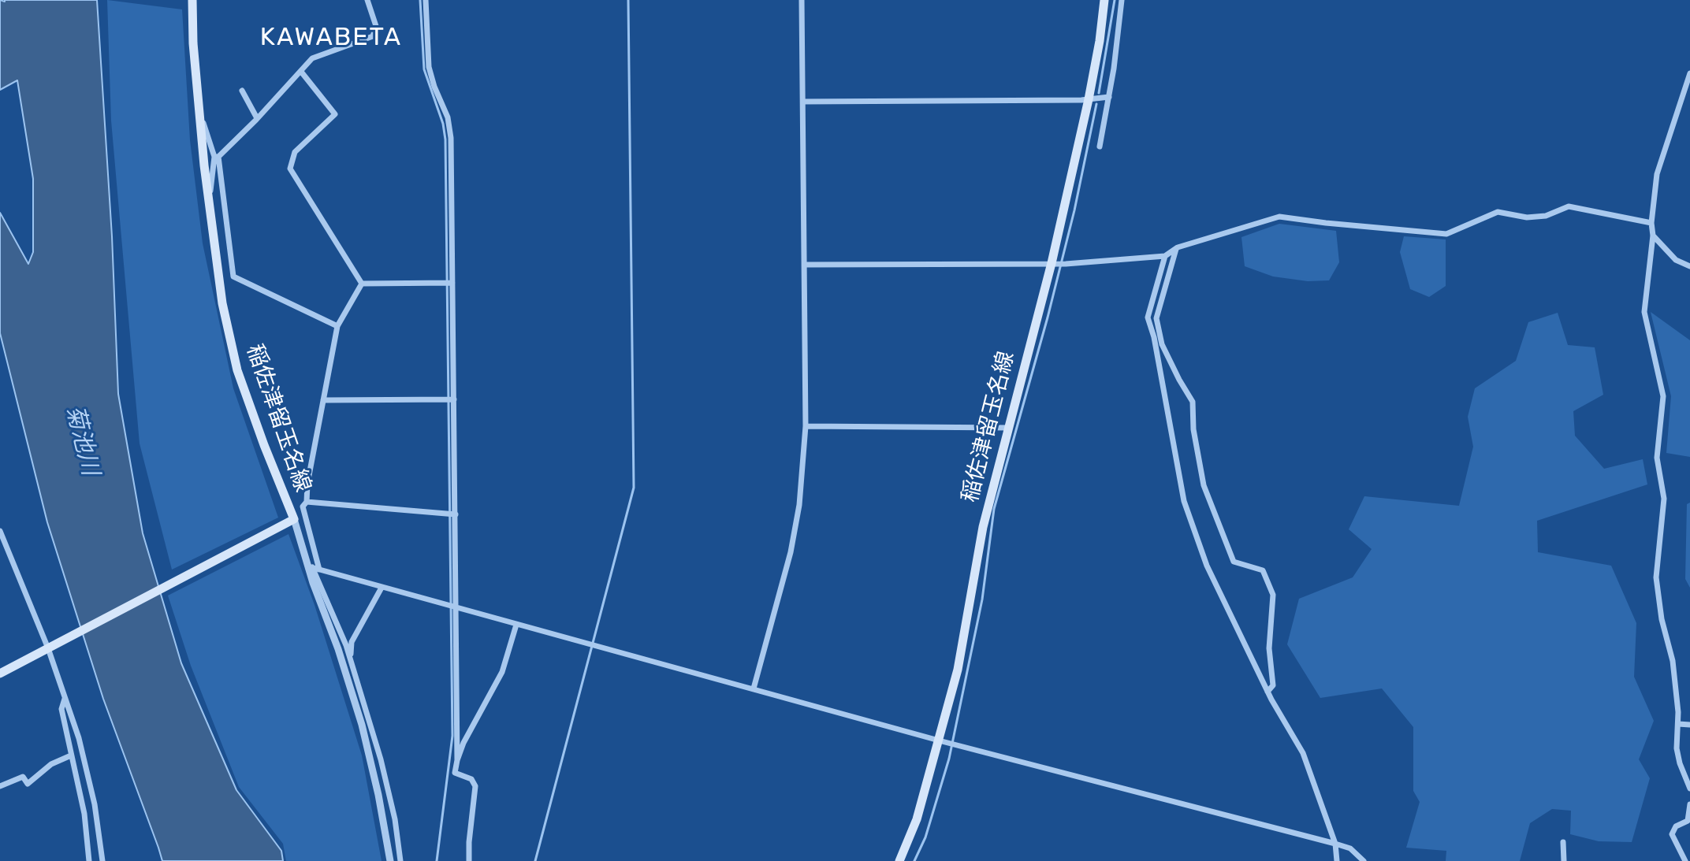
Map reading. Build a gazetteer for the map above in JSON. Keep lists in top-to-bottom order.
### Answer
{
  "streets": {
    "main road": ["稲佐津留玉名線"]
  },
  "districts": ["KAWABETA"],
  "water": ["菊池川"]
}
